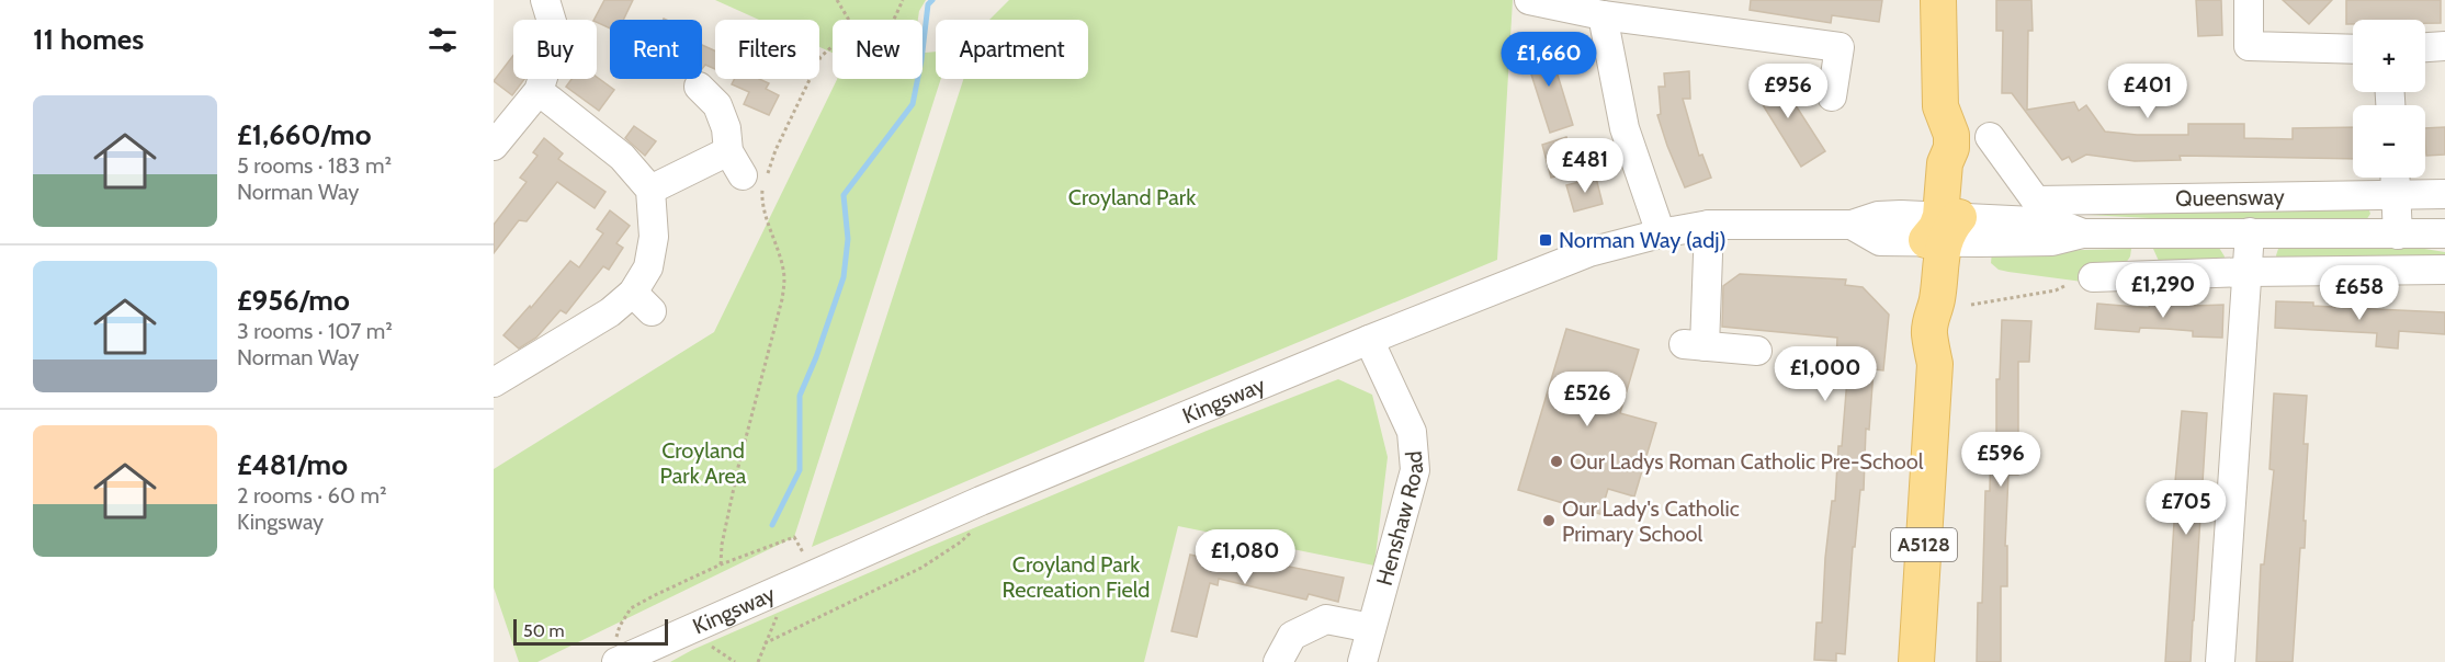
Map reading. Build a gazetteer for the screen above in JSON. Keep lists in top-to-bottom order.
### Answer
{
  "streets": {
    "main road": ["A5128"],
    "street": ["Queensway", "Kingsway", "Henshaw Road"]
  },
  "crossings": [
    ["Queensway", "Kingsway"],
    ["Queensway", "A5128"],
    ["Kingsway", "Henshaw Road"],
    ["Kingsway", "A5128"]
  ],
  "parks": ["Croyland Park", "Croyland Park Area", "Croyland Park Recreation Field"],
  "places": {
    "transit": ["Norman Way (adj)"],
    "other": ["Our Ladys Roman Catholic Pre-School", "Our Lady's Catholic Primary School"]
  },
  "scale_bar": "50 m",
  "page": {
    "heading": "11 homes",
    "map_buttons": ["+", "−"],
    "chip": [
      "Buy",
      "Rent",
      "Filters",
      "New",
      "Apartment"
    ],
    "price": [
      "£1,660",
      "£956",
      "£401",
      "£481",
      "£1,290",
      "£658",
      "£1,000",
      "£526",
      "£596",
      "£705",
      "£1,080"
    ],
    "list": [
      {
        "name": "£1,660/mo",
        "note": "5 rooms · 183 m² · Norman Way"
      },
      {
        "name": "£956/mo",
        "note": "3 rooms · 107 m² · Norman Way"
      },
      {
        "name": "£481/mo",
        "note": "2 rooms · 60 m² · Kingsway"
      }
    ],
    "scale": "50 m"
  }
}
